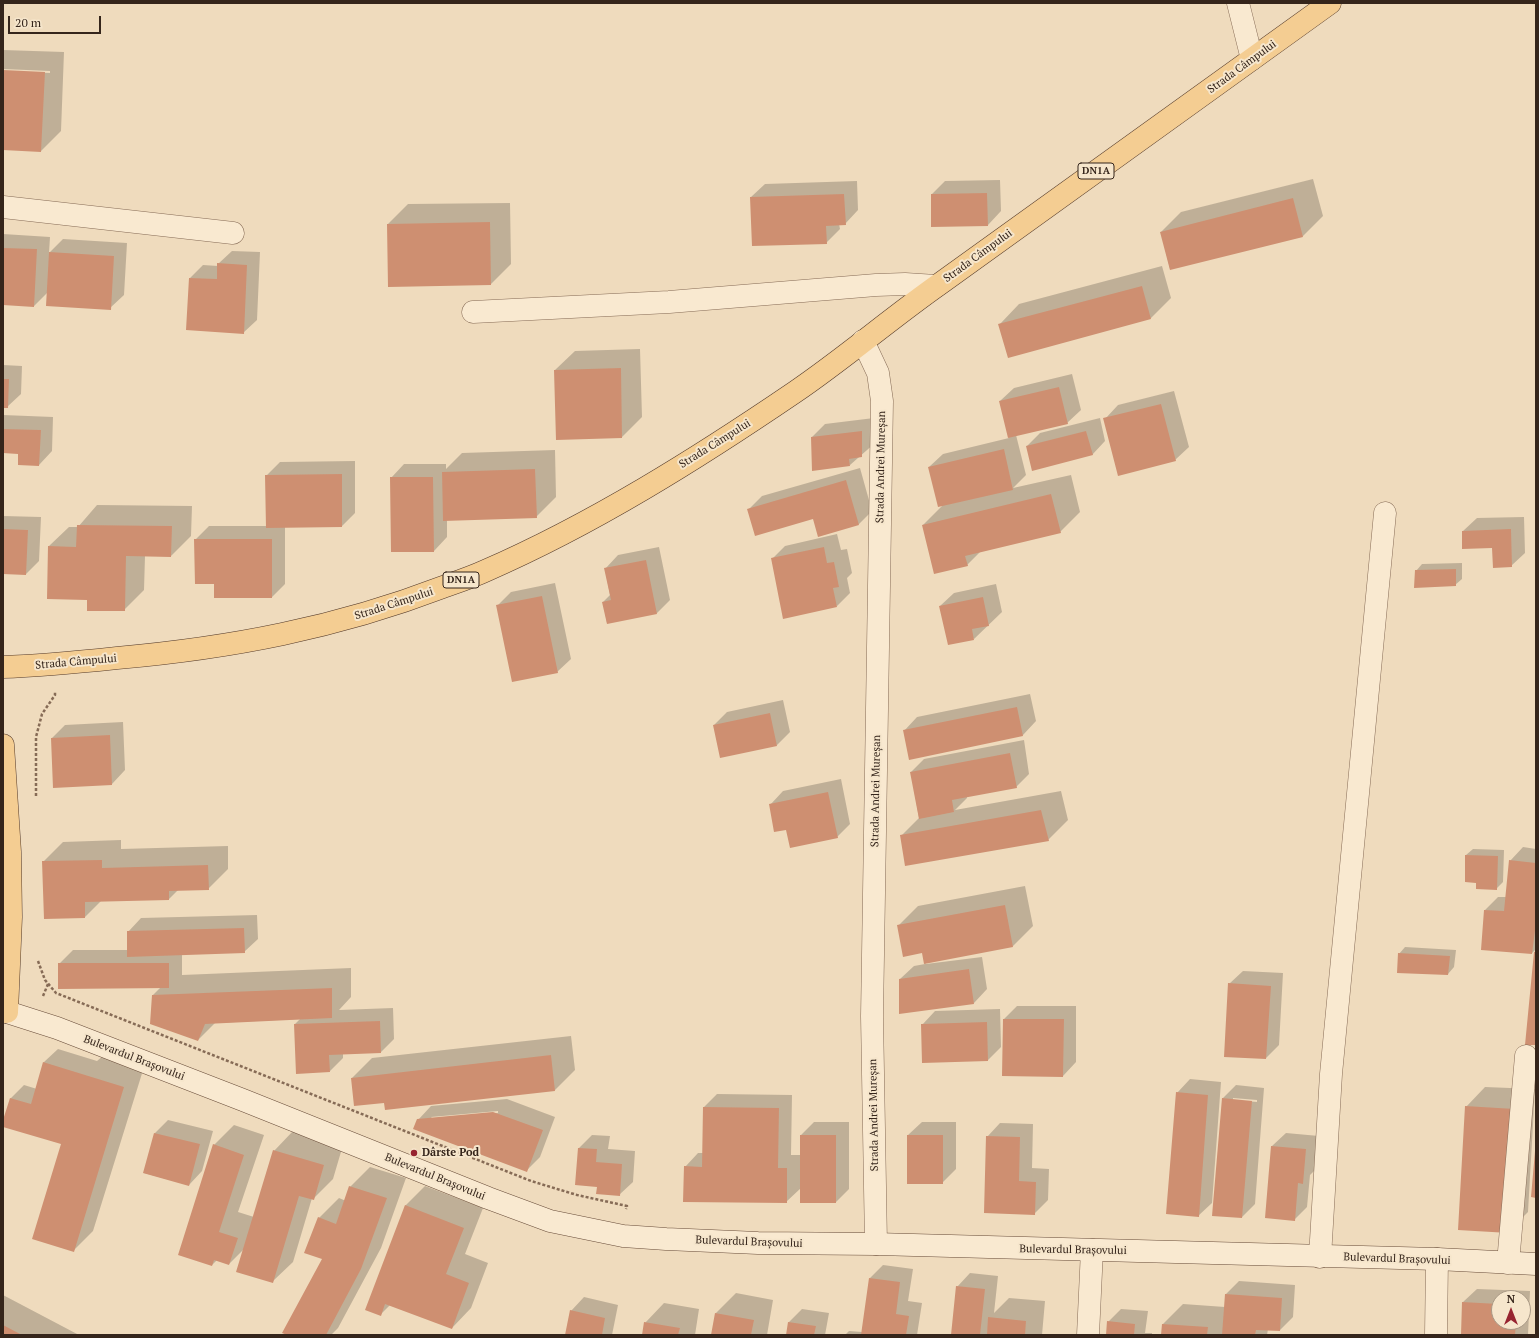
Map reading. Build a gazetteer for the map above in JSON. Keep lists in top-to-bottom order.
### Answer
{
  "streets": {
    "main road": ["Strada Câmpului", "DN1A"],
    "street": ["Strada Andrei Mureșan", "Bulevardul Brașovului"]
  },
  "crossings": [
    ["Strada Câmpului", "Strada Andrei Mureșan"],
    ["Strada Andrei Mureșan", "Bulevardul Brașovului"]
  ],
  "places": ["Dârste Pod"],
  "scale_bar": "20 m",
  "north": "top"
}
